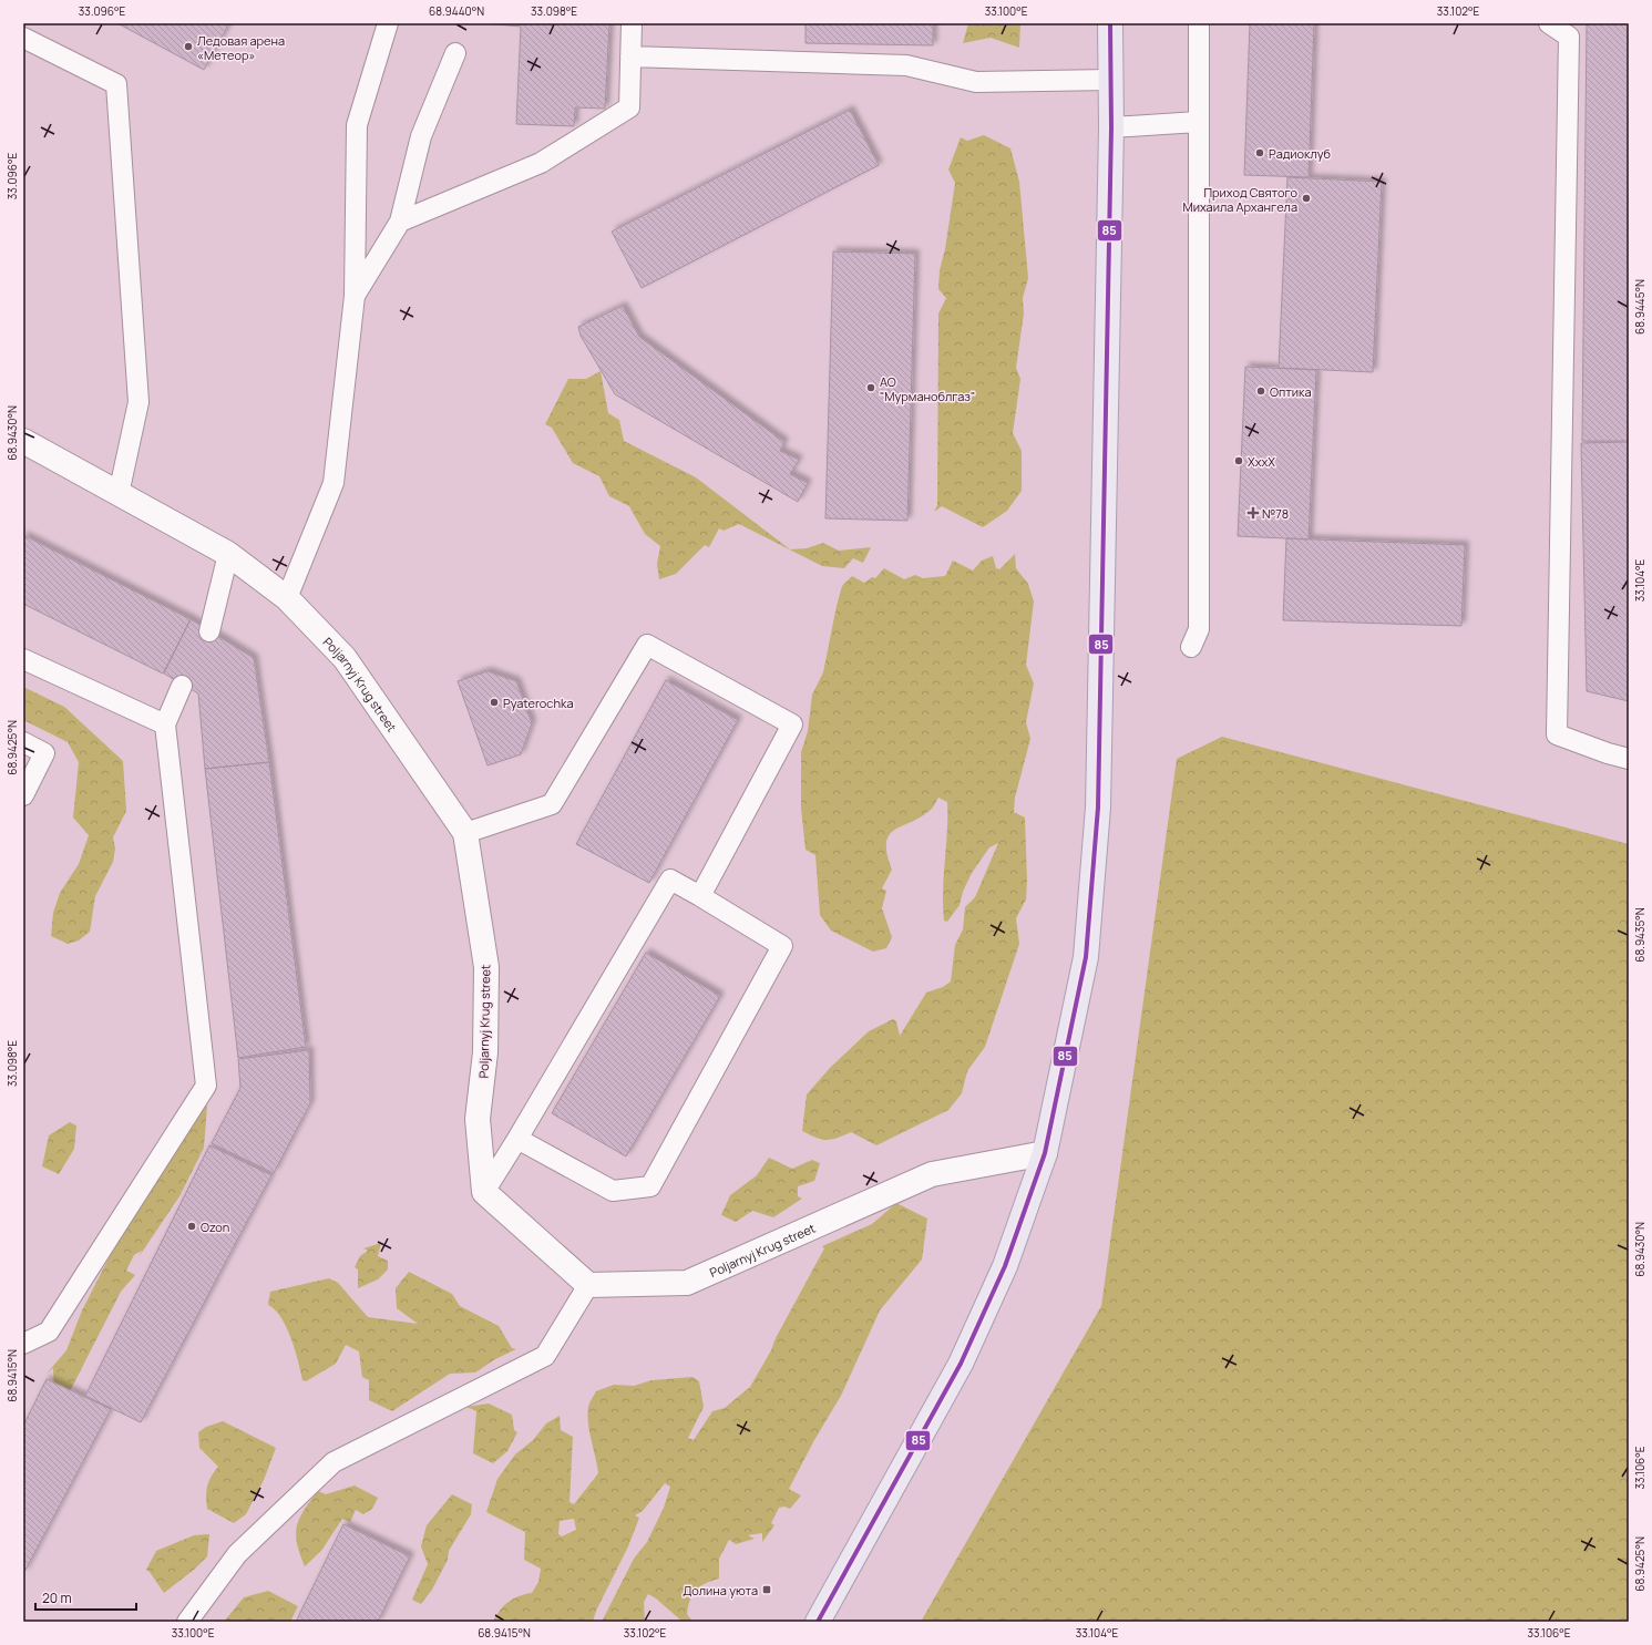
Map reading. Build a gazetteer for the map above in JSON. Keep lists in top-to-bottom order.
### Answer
{
  "streets": {
    "street": ["Poljarnyj Krug street"]
  },
  "places": {
    "other": [
      "Ледовая арена «Метеор»",
      "Радиоклуб",
      "Приход Святого Михаила Архангела",
      "AO \"Мурманоблгаз\"",
      "Оптика",
      "XxxX",
      "Pyaterochka",
      "Ozon"
    ],
    "health": ["№78"],
    "transit": ["Долина уюта"]
  },
  "lines": ["transit line 85"],
  "scale_bar": "20 m",
  "coordinates": [
    "33.096°E",
    "68.9440°N",
    "33.098°E",
    "33.100°E",
    "33.102°E",
    "68.9445°N",
    "68.9430°N",
    "33.104°E",
    "68.9425°N",
    "68.9435°N",
    "68.9415°N",
    "33.106°E"
  ]
}
